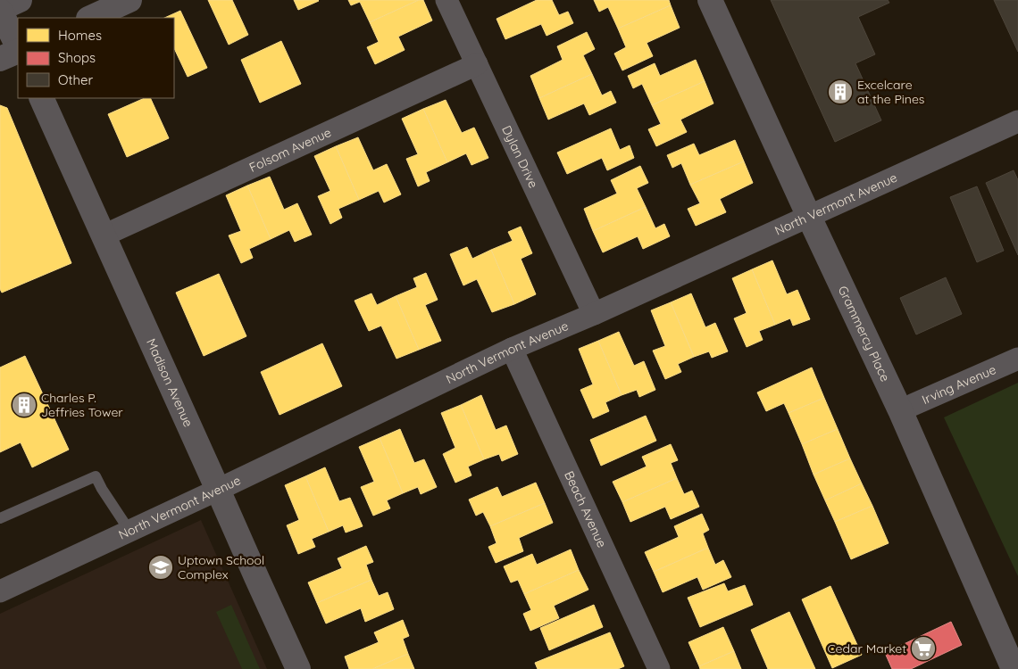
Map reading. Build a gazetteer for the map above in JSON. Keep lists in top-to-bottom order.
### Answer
{
  "streets": {
    "street": [
      "Folsom Avenue",
      "Dylan Drive",
      "North Vermont Avenue",
      "Grammercy Place",
      "Madison Avenue",
      "Irving Avenue",
      "Beach Avenue"
    ]
  },
  "crossings": [
    ["Folsom Avenue", "Dylan Drive"],
    ["Folsom Avenue", "Madison Avenue"],
    ["Dylan Drive", "North Vermont Avenue"],
    ["North Vermont Avenue", "Grammercy Place"],
    ["North Vermont Avenue", "Madison Avenue"],
    ["North Vermont Avenue", "Beach Avenue"],
    ["Grammercy Place", "Irving Avenue"]
  ],
  "places": {
    "building": ["Excelcare at the Pines", "Charles P. Jeffries Tower"],
    "school or university": ["Uptown School Complex"],
    "supermarket": ["Cedar Market"]
  },
  "legend": ["Homes", "Shops", "Other"]
}
